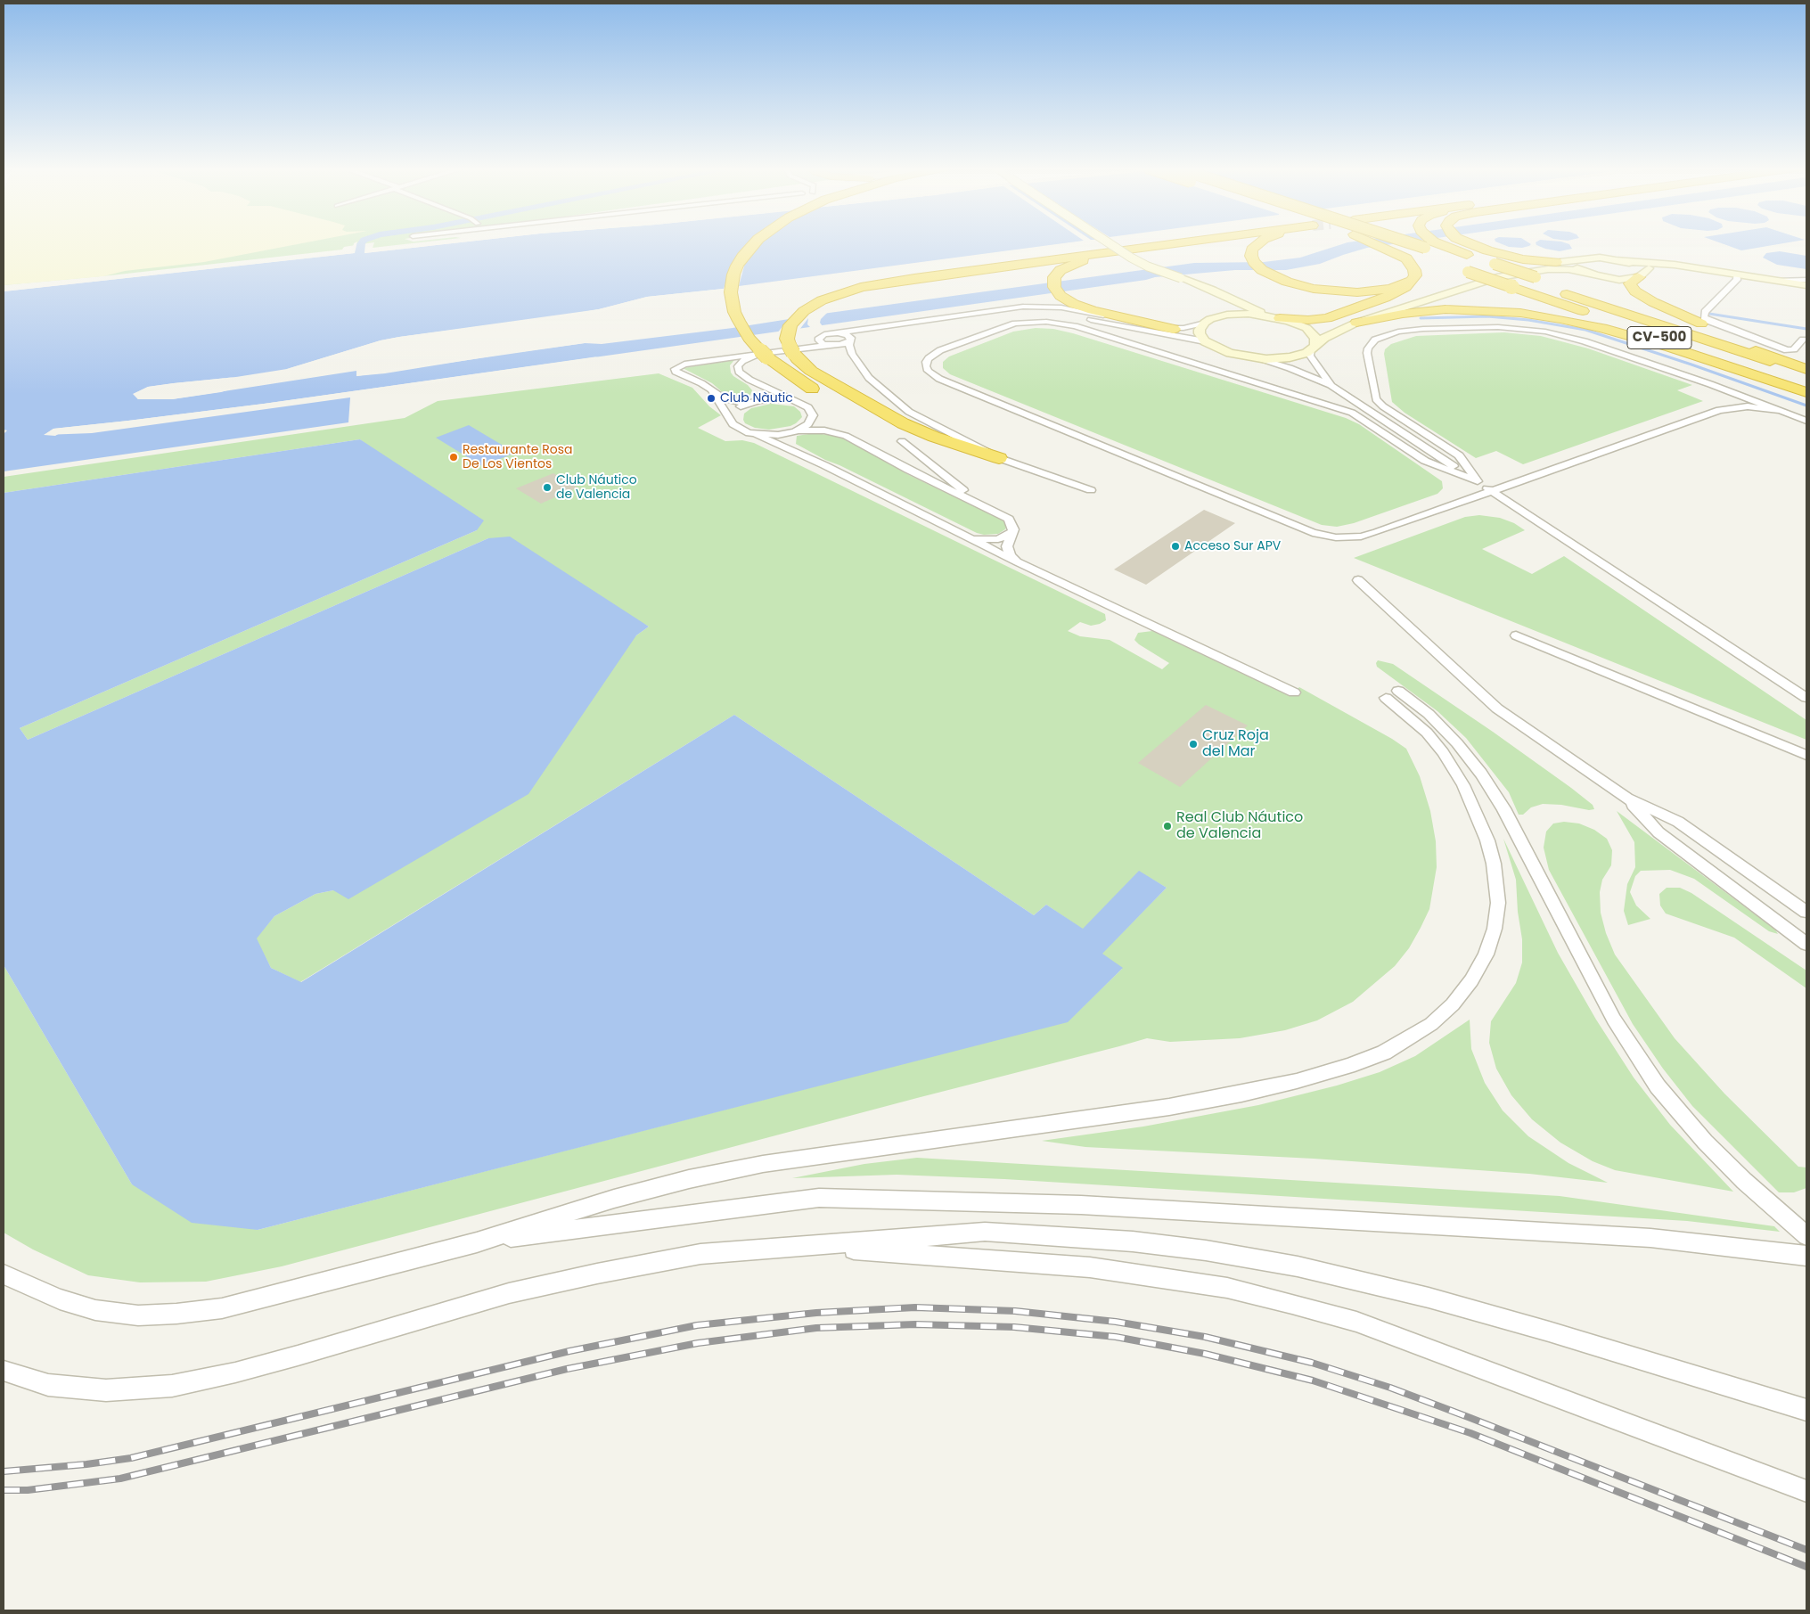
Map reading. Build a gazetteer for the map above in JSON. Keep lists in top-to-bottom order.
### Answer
{
  "streets": {
    "highway": ["CV-500"]
  },
  "places": [
    "Club Nàutic",
    "Restaurante Rosa De Los Vientos",
    "Club Náutico de Valencia",
    "Acceso Sur APV",
    "Cruz Roja del Mar",
    "Real Club Náutico de Valencia"
  ]
}
